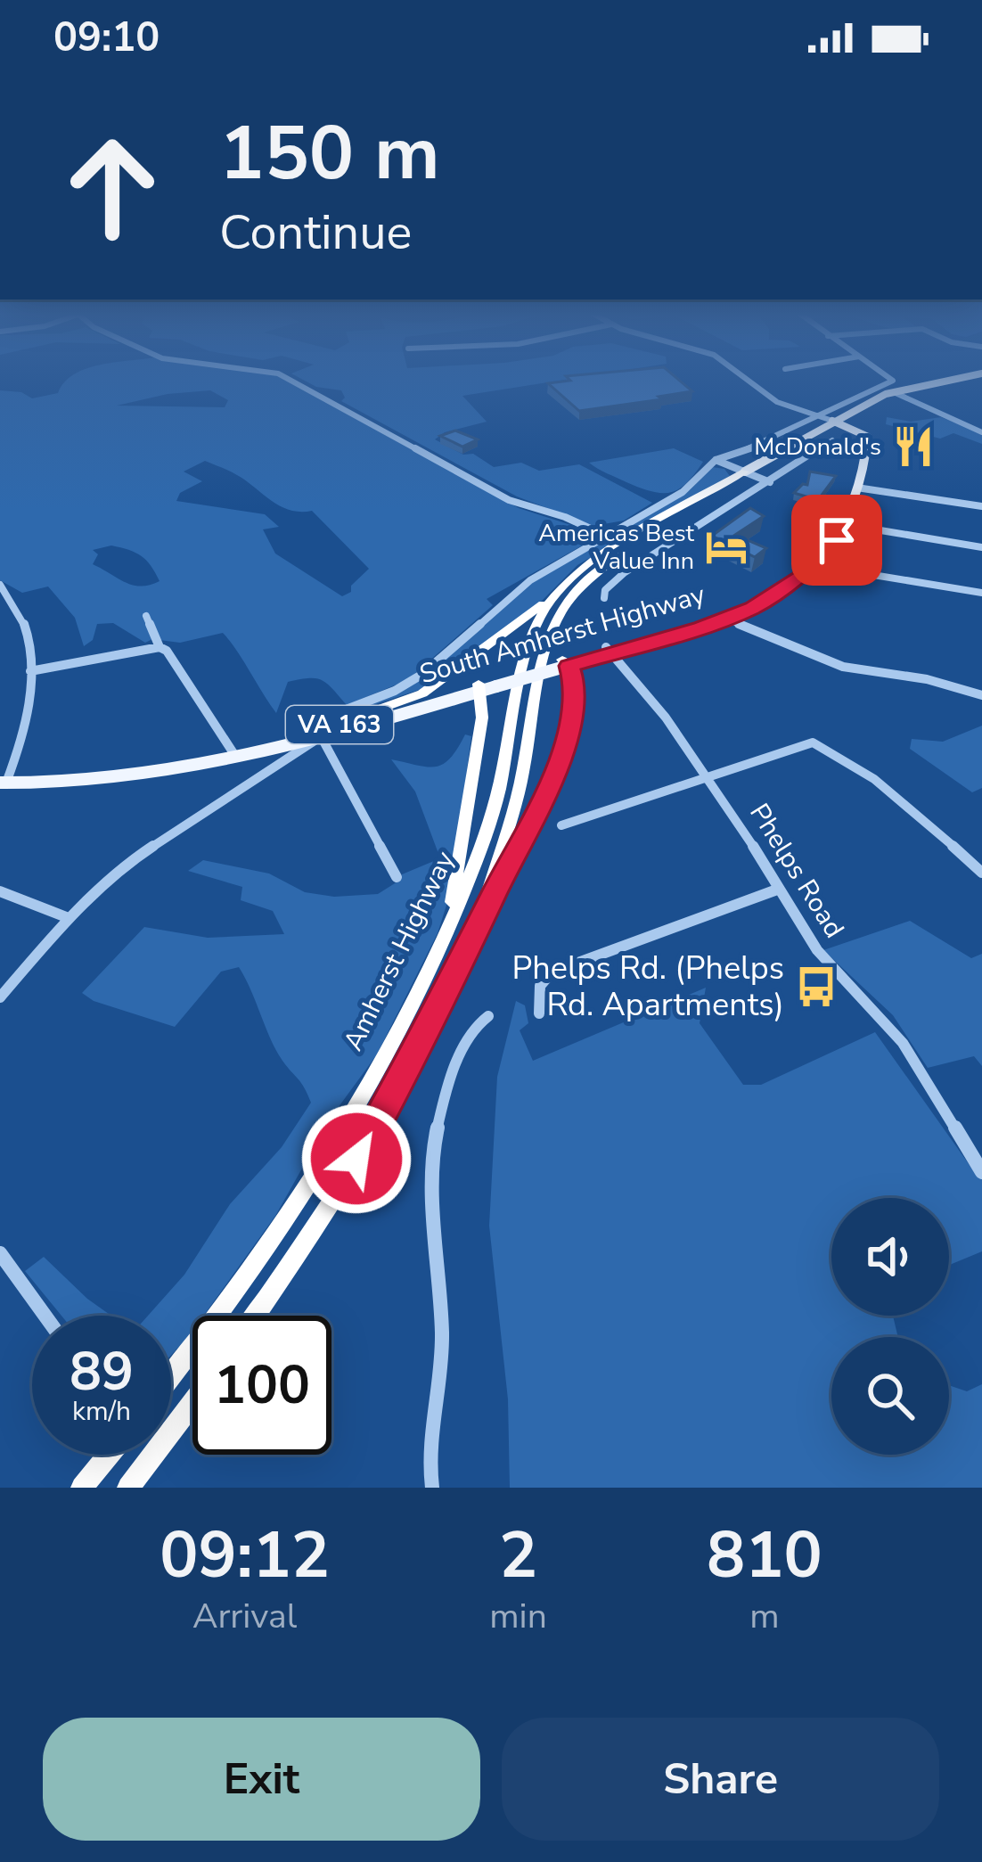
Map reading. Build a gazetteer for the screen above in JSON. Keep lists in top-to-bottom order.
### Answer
{
  "streets": {
    "highway": ["Amherst Highway"],
    "main road": ["South Amherst Highway", "VA 163"],
    "street": ["Phelps Road"]
  },
  "crossings": [
    ["South Amherst Highway", "Phelps Road"]
  ],
  "places": {
    "restaurant": ["McDonald's"],
    "hotel": ["Americas Best Value Inn"],
    "bus stop": ["Phelps Rd. (Phelps Rd. Apartments)"]
  },
  "page": {
    "status": "09:10",
    "turn": ["150 m", "Continue"],
    "speed": "89 km/h",
    "limit": "100",
    "eta": [
      "09:12",
      "Arrival",
      "2",
      "min",
      "810",
      "m"
    ],
    "buttons": ["Exit", "Share"]
  }
}
